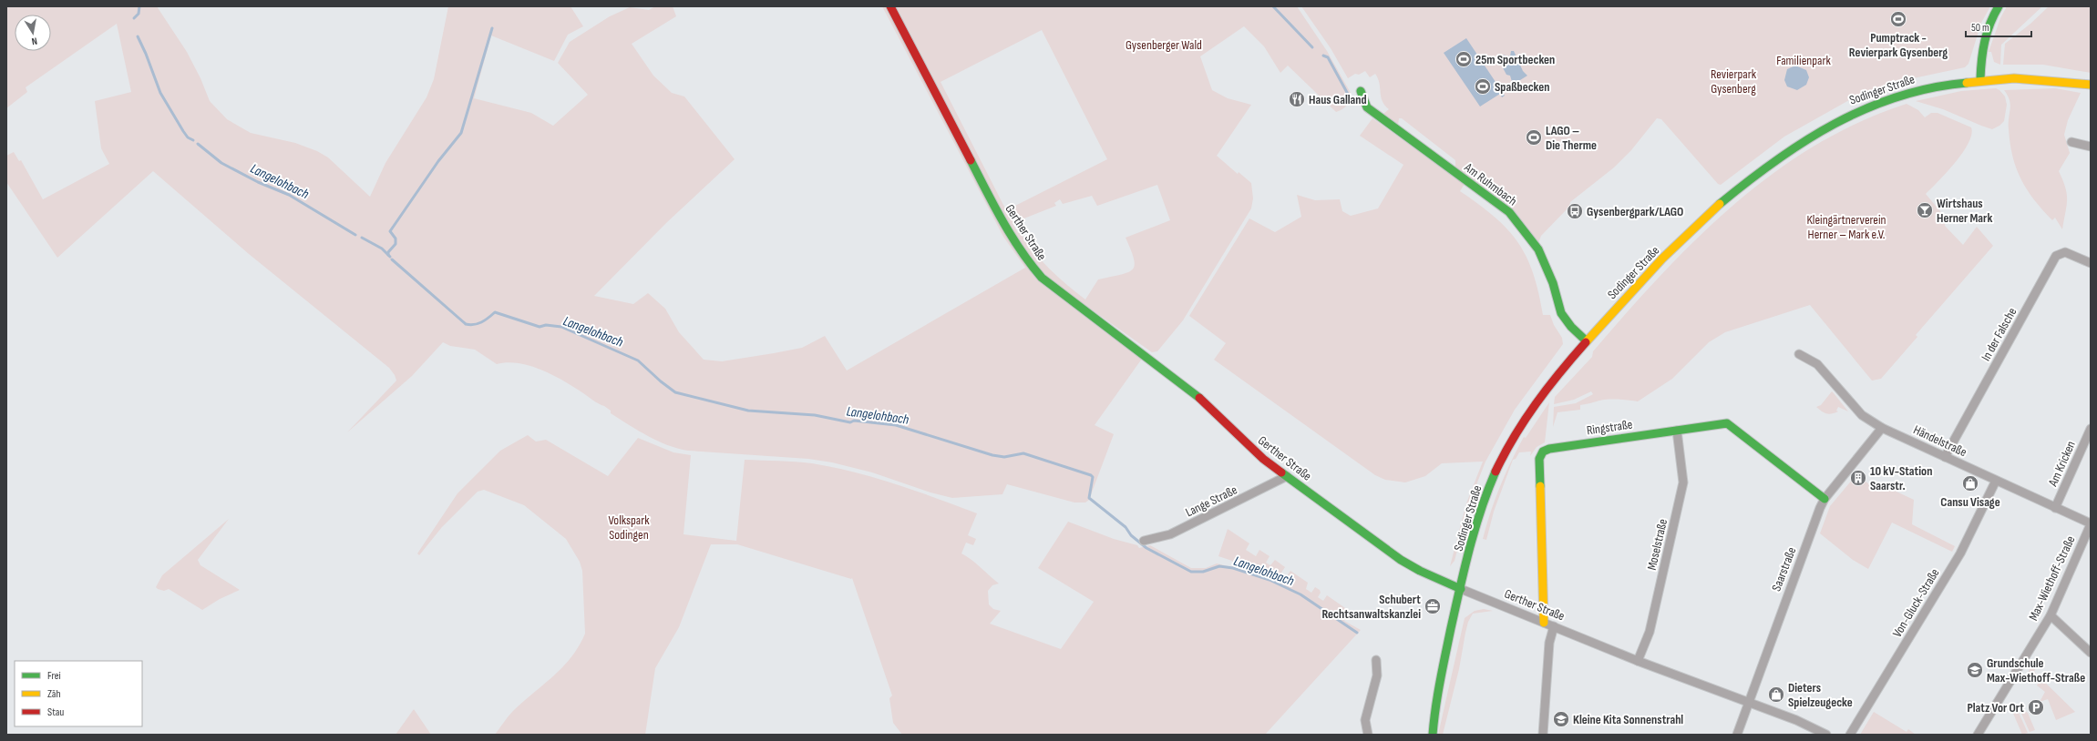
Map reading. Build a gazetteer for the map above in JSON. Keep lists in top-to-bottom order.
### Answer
{
  "streets": {
    "street": [
      "Sodinger Straße",
      "Am Ruhmbach",
      "Gerther Straße",
      "In der Falsche",
      "Ringstraße",
      "Händelstraße",
      "Am Kricken",
      "Lange Straße",
      "Moselstraße",
      "Saarstraße",
      "Max-Wiethoff-Straße",
      "Von-Gluck-Straße"
    ]
  },
  "crossings": [
    ["Sodinger Straße", "Am Ruhmbach"],
    ["Sodinger Straße", "Gerther Straße"],
    ["Gerther Straße", "Ringstraße"],
    ["Gerther Straße", "Lange Straße"],
    ["Gerther Straße", "Moselstraße"],
    ["Gerther Straße", "Saarstraße"],
    ["In der Falsche", "Händelstraße"],
    ["Ringstraße", "Moselstraße"],
    ["Ringstraße", "Saarstraße"],
    ["Händelstraße", "Am Kricken"],
    ["Händelstraße", "Saarstraße"],
    ["Händelstraße", "Max-Wiethoff-Straße"],
    ["Händelstraße", "Von-Gluck-Straße"]
  ],
  "water": ["Langelohbach"],
  "parks": [
    "Gysenberger Wald",
    "Familienpark",
    "Revierpark Gysenberg",
    "Kleingärtnerverein Herner – Mark e.V.",
    "Volkspark Sodingen"
  ],
  "places": {
    "sports": [
      "Pumptrack - Revierpark Gysenberg",
      "25m Sportbecken",
      "Spaßbecken",
      "LAGO – Die Therme"
    ],
    "restaurant": ["Haus Galland"],
    "bar": ["Wirtshaus Herner Mark"],
    "bus stop": ["Gysenbergpark/LAGO"],
    "building": ["10 kV-Station Saarstr."],
    "shop": ["Cansu Visage", "Dieters Spielzeugecke"],
    "office": ["Schubert Rechtsanwaltskanzlei"],
    "school or university": ["Grundschule Max-Wiethoff-Straße", "Kleine Kita Sonnenstrahl"],
    "parking": ["Platz Vor Ort"]
  },
  "legend": ["Frei", "Zäh", "Stau"],
  "scale_bar": "50 m",
  "north": "bottom"
}
